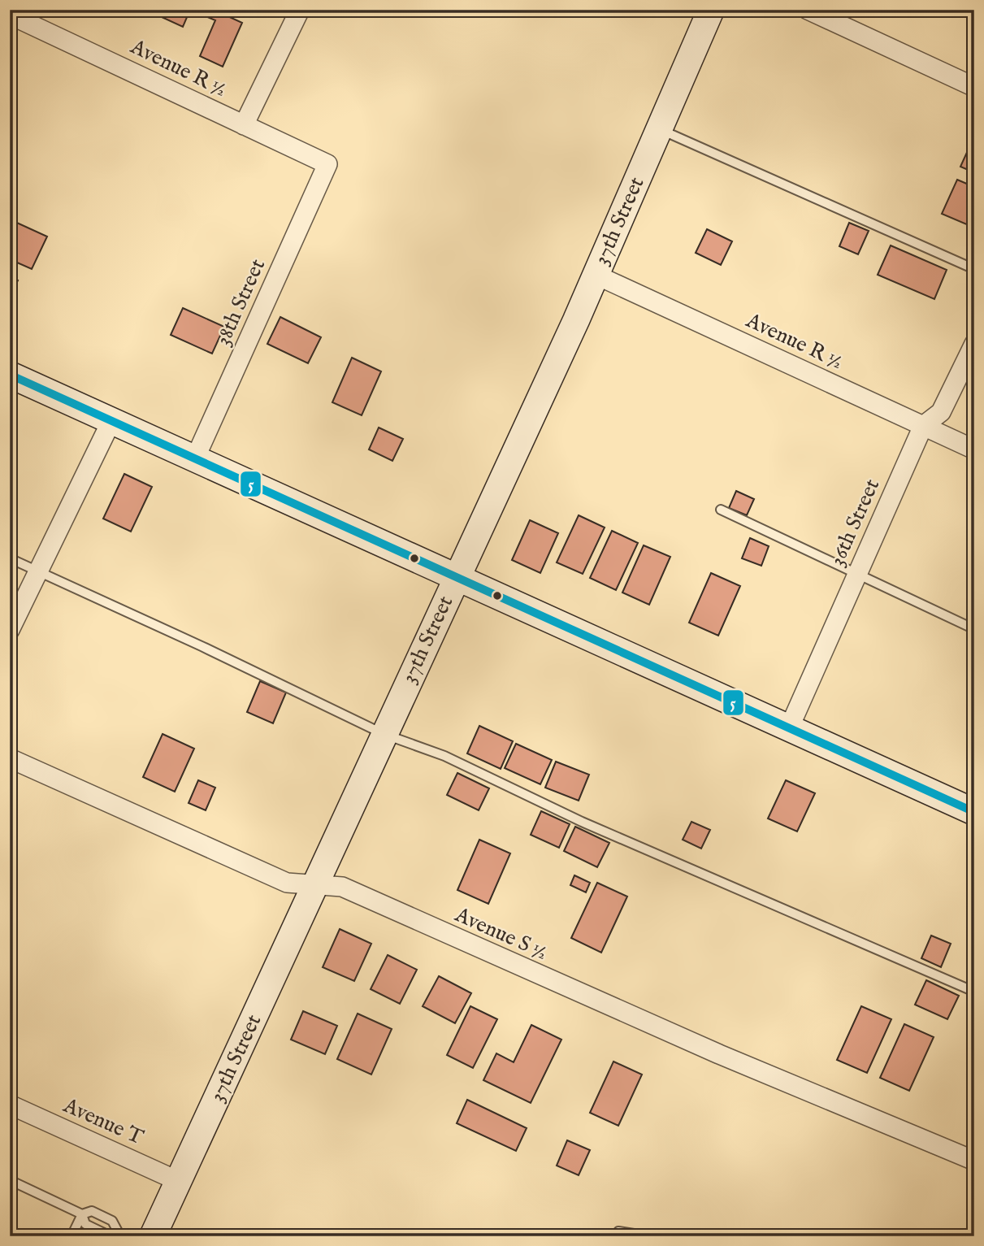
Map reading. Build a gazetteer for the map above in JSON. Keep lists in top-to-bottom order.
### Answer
{
  "streets": {
    "main road": ["37th Street"],
    "street": [
      "Avenue R ½",
      "38th Street",
      "36th Street",
      "Avenue S ½",
      "Avenue T"
    ]
  },
  "crossings": [
    ["Avenue R ½", "37th Street"],
    ["Avenue R ½", "38th Street"],
    ["Avenue R ½", "36th Street"],
    ["37th Street", "Avenue S ½"],
    ["37th Street", "Avenue T"]
  ],
  "lines": ["transit line 5"]
}
